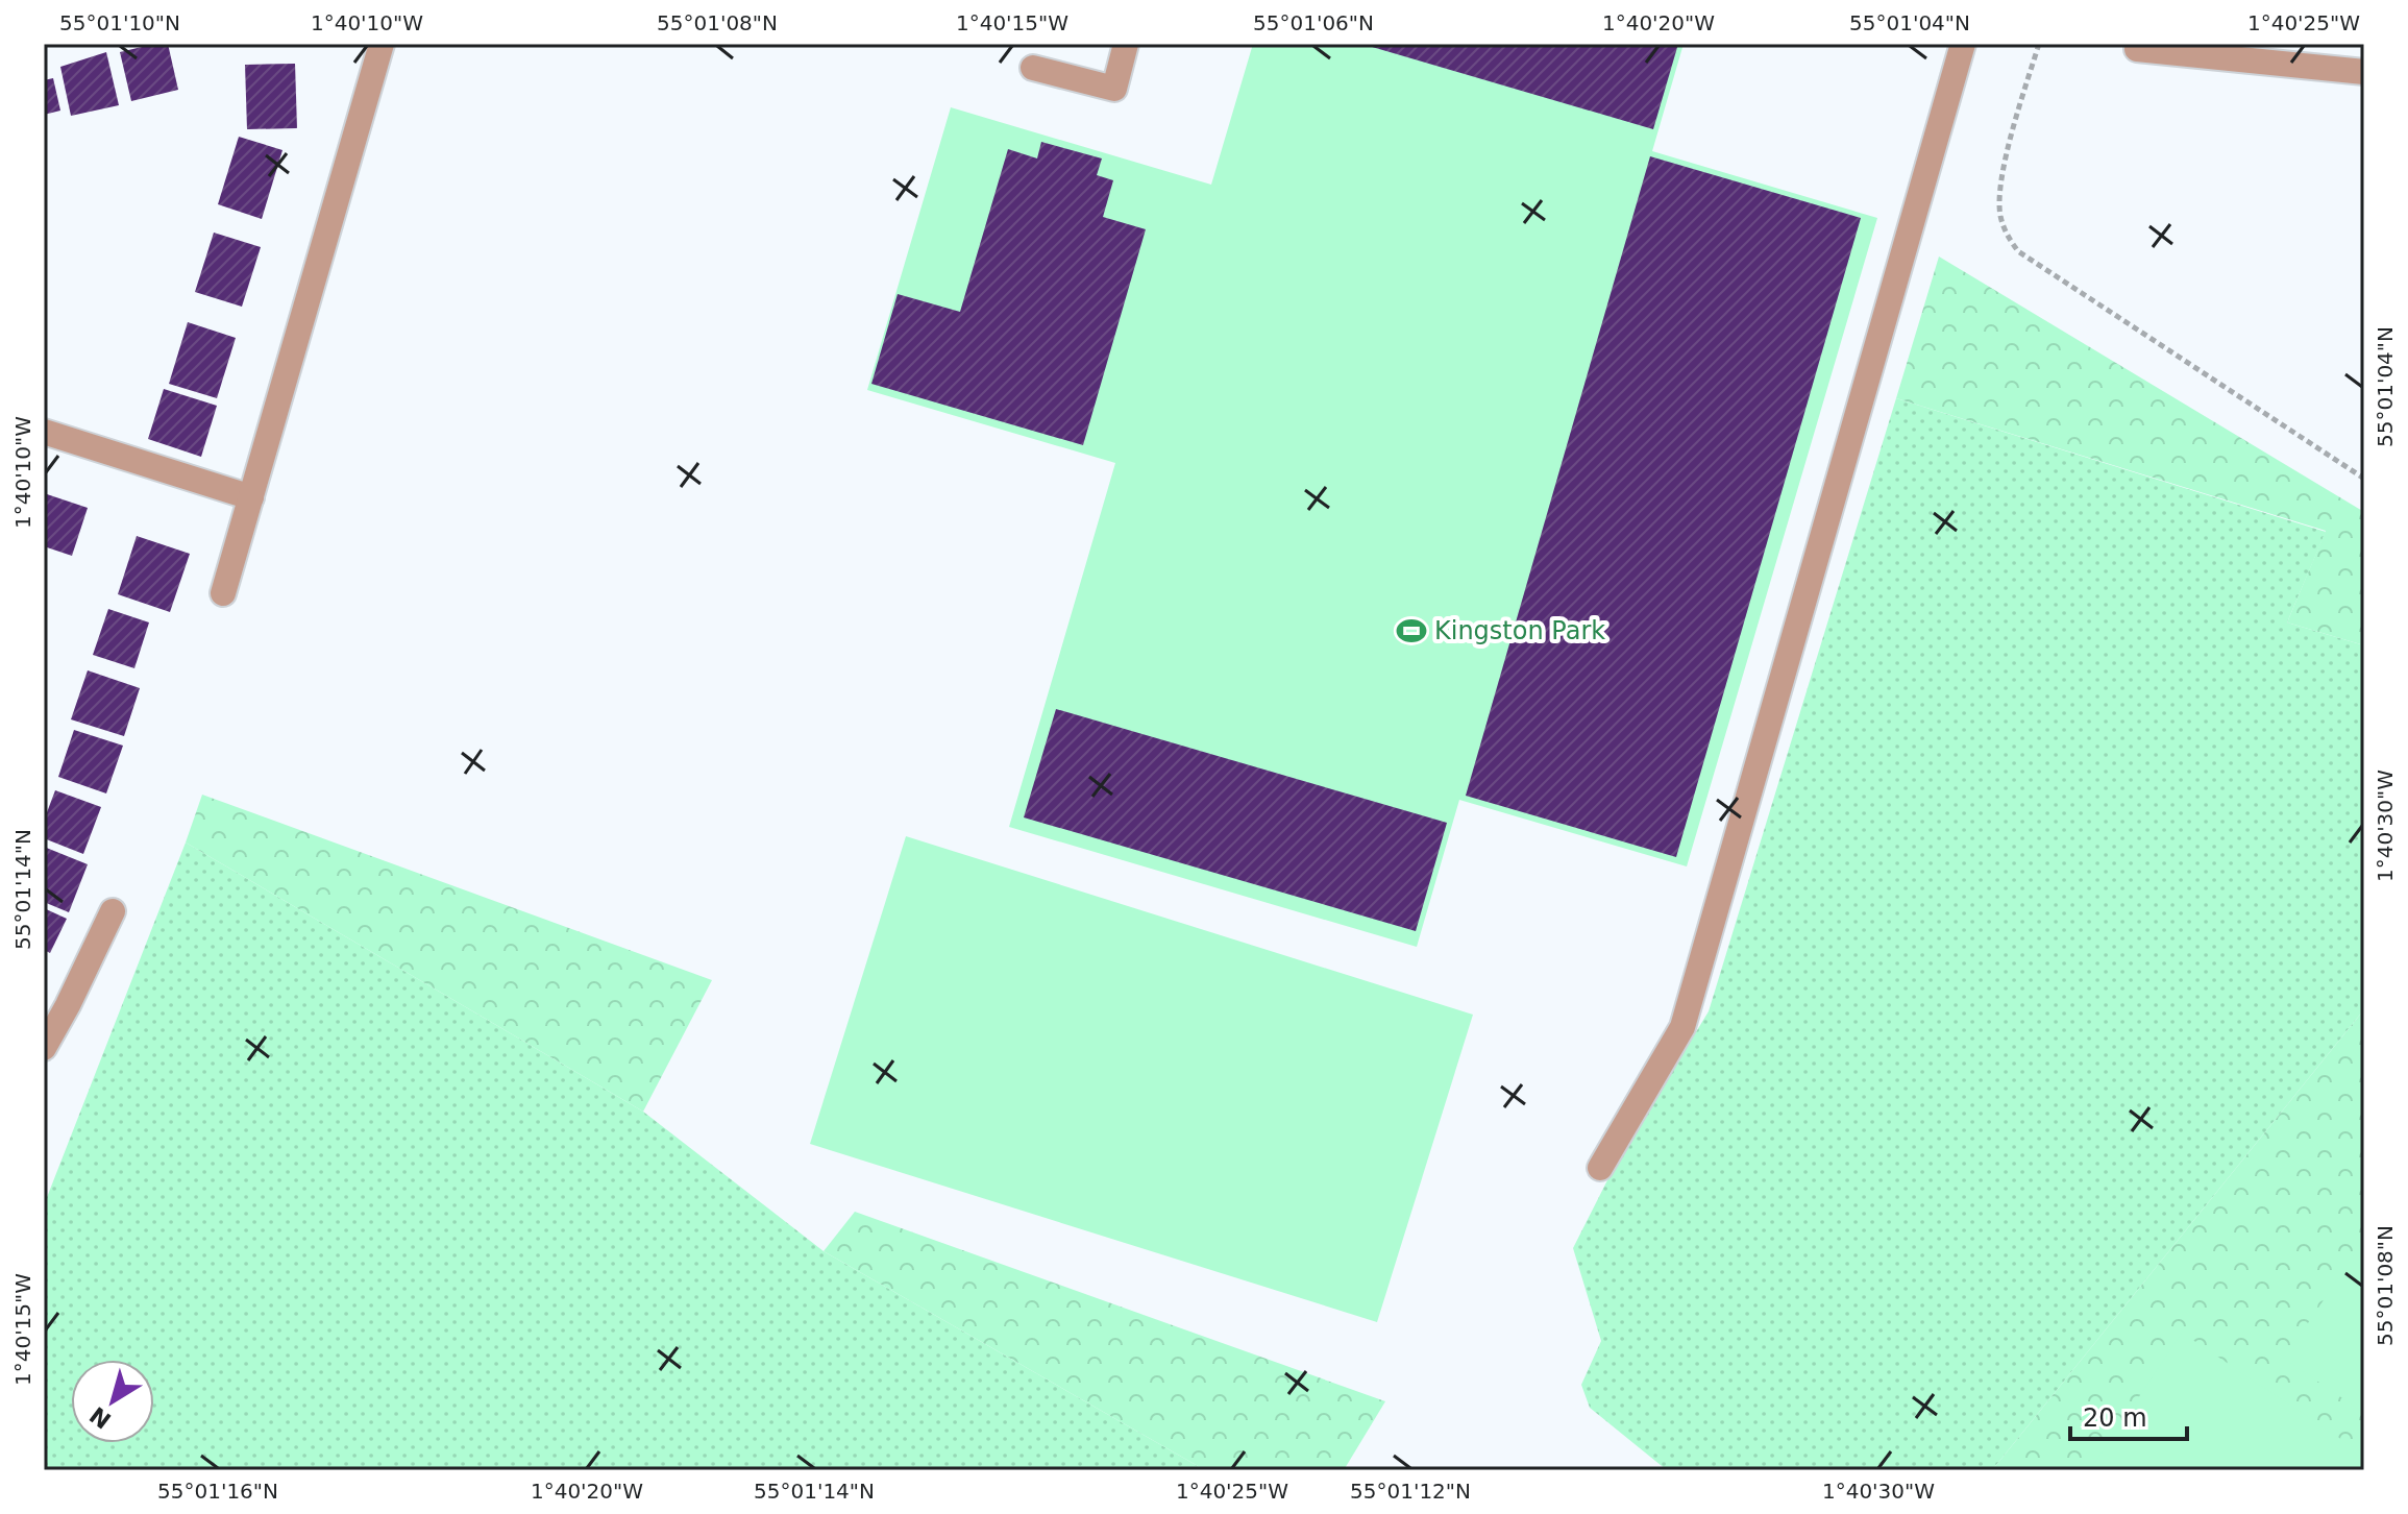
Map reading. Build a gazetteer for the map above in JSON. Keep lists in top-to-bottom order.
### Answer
{
  "places": {
    "sports": ["Kingston Park"]
  },
  "scale_bar": "20 m",
  "north": "bottom left",
  "coordinates": [
    "55°01'10\"N",
    "1°40'10\"W",
    "55°01'08\"N",
    "1°40'15\"W",
    "55°01'06\"N",
    "1°40'20\"W",
    "55°01'04\"N",
    "1°40'25\"W",
    "1°40'30\"W",
    "55°01'14\"N",
    "55°01'16\"N",
    "55°01'12\"N"
  ]
}
